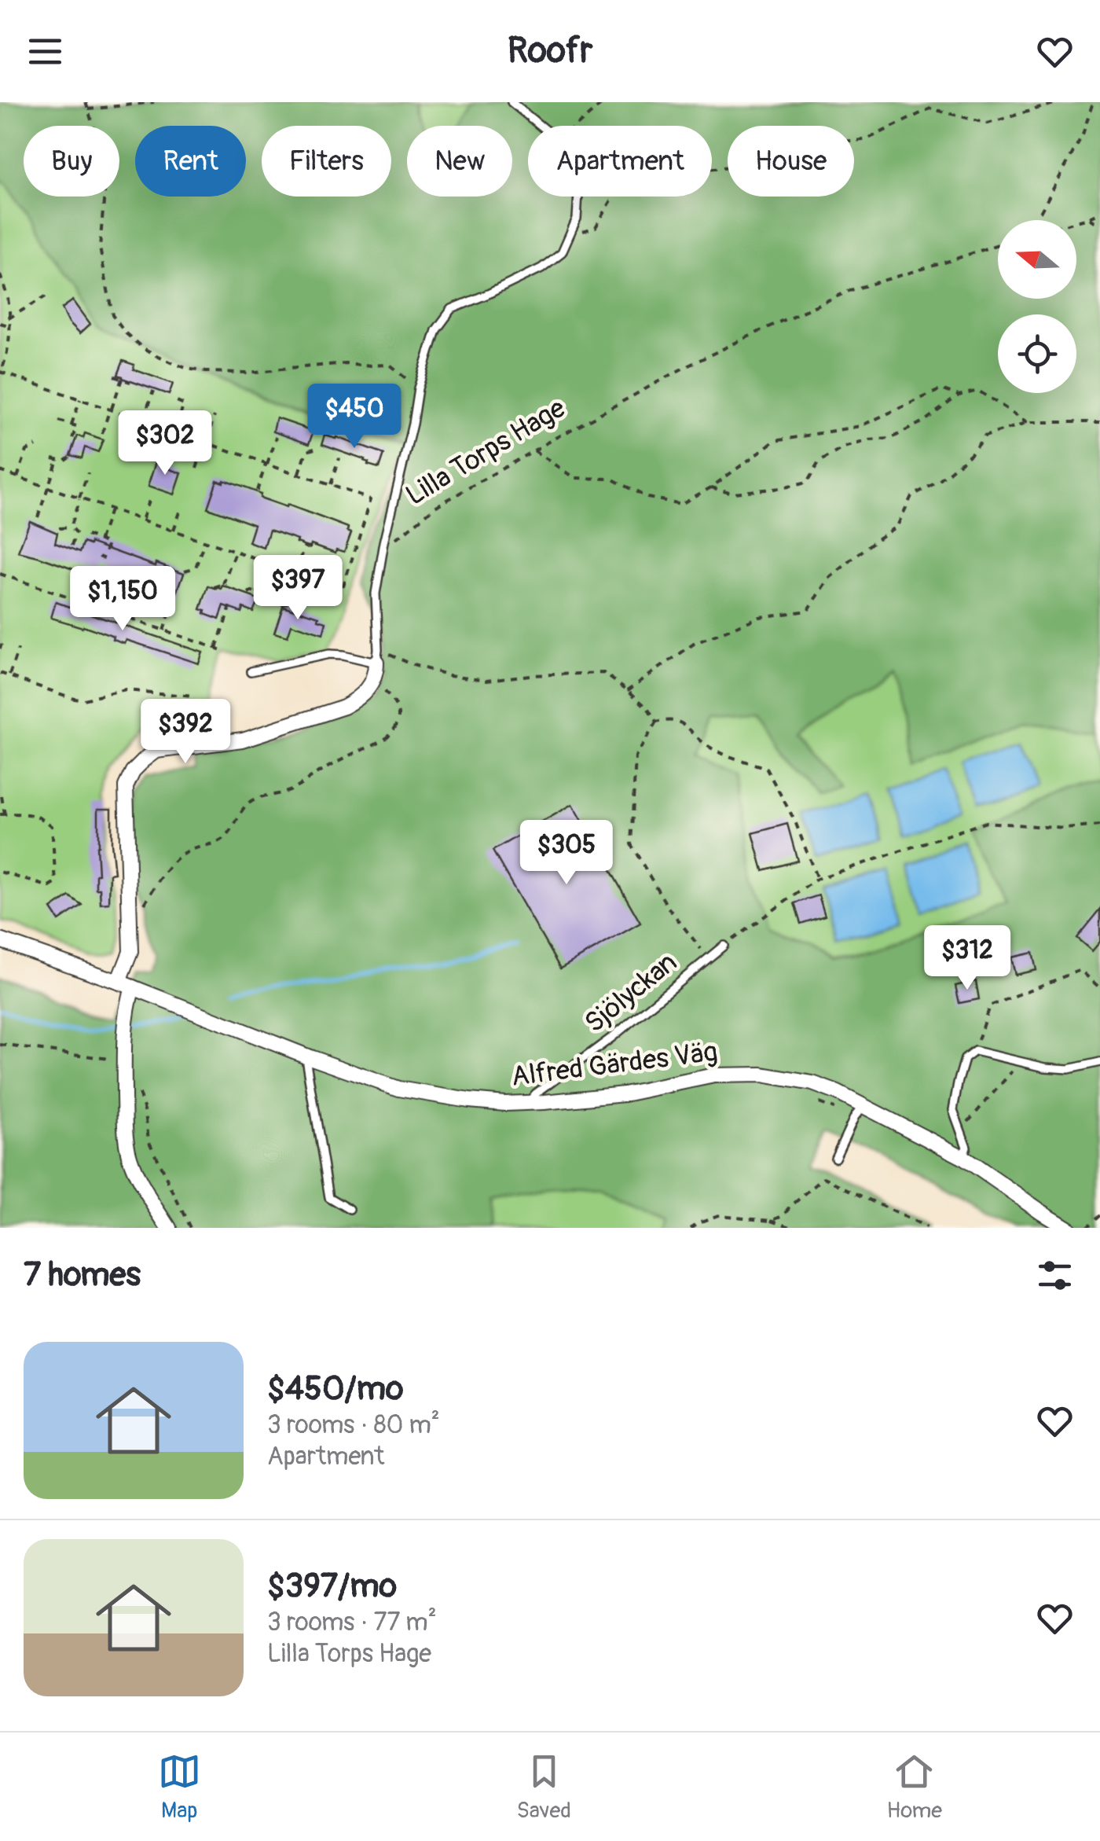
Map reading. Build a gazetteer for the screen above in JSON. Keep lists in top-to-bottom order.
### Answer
{
  "streets": {
    "street": ["Alfred Gärdes Väg"],
    "lane": ["Sjölyckan"],
    "path": ["Lilla Torps Hage"]
  },
  "crossings": [
    ["Sjölyckan", "Alfred Gärdes Väg"]
  ],
  "north": "left",
  "page": {
    "header": "Roofr",
    "chip": [
      "Buy",
      "Rent",
      "Filters",
      "New",
      "Apartment",
      "House"
    ],
    "price": [
      "$450",
      "$302",
      "$397",
      "$1,150",
      "$392",
      "$305",
      "$312"
    ],
    "heading": "7 homes",
    "list": [
      {
        "name": "$450/mo",
        "note": "3 rooms · 80 m² · Apartment"
      },
      {
        "name": "$397/mo",
        "note": "3 rooms · 77 m² · Lilla Torps Hage"
      }
    ],
    "tabs": ["Map", "Saved", "Home"]
  }
}
